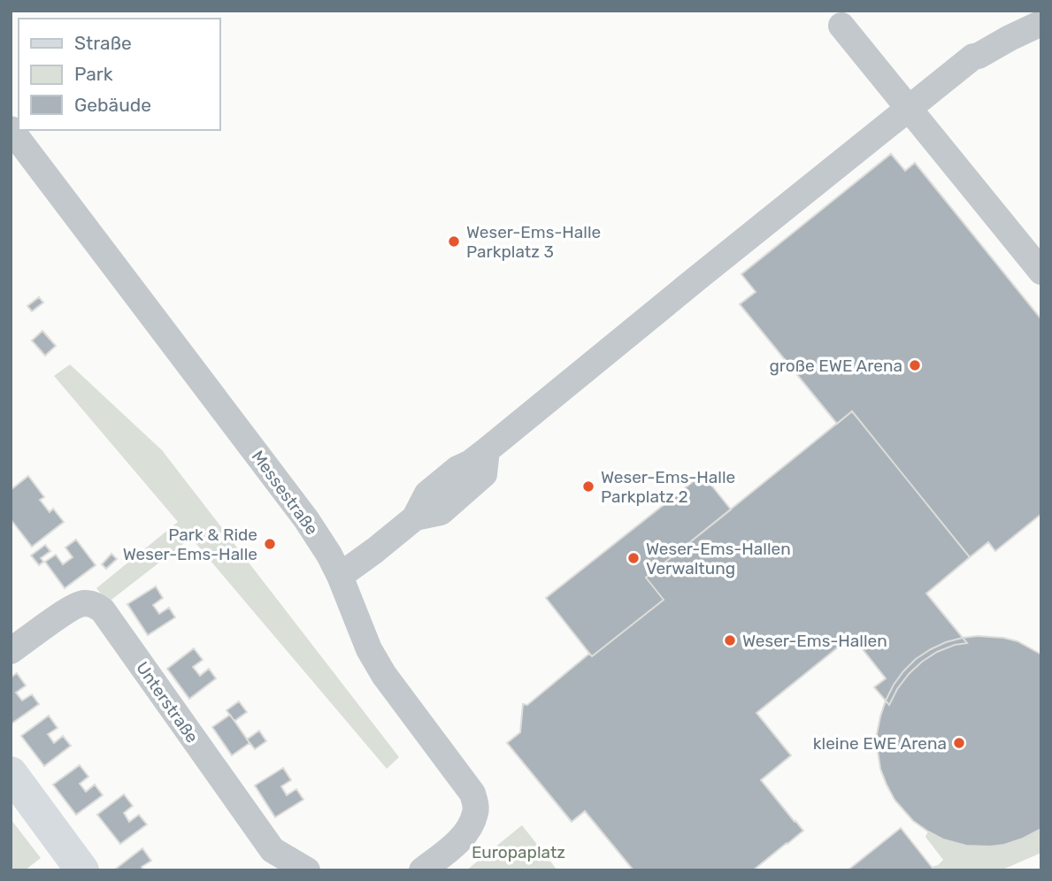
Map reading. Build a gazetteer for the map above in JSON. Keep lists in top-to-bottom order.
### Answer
{
  "streets": {
    "street": ["Messestraße", "Unterstraße"]
  },
  "parks": ["Europaplatz"],
  "places": [
    "Weser-Ems-Halle Parkplatz 3",
    "große EWE Arena",
    "Weser-Ems-Halle Parkplatz 2",
    "Park & Ride Weser-Ems-Halle",
    "Weser-Ems-Hallen Verwaltung",
    "Weser-Ems-Hallen",
    "kleine EWE Arena"
  ],
  "legend": ["Straße", "Park", "Gebäude"]
}
